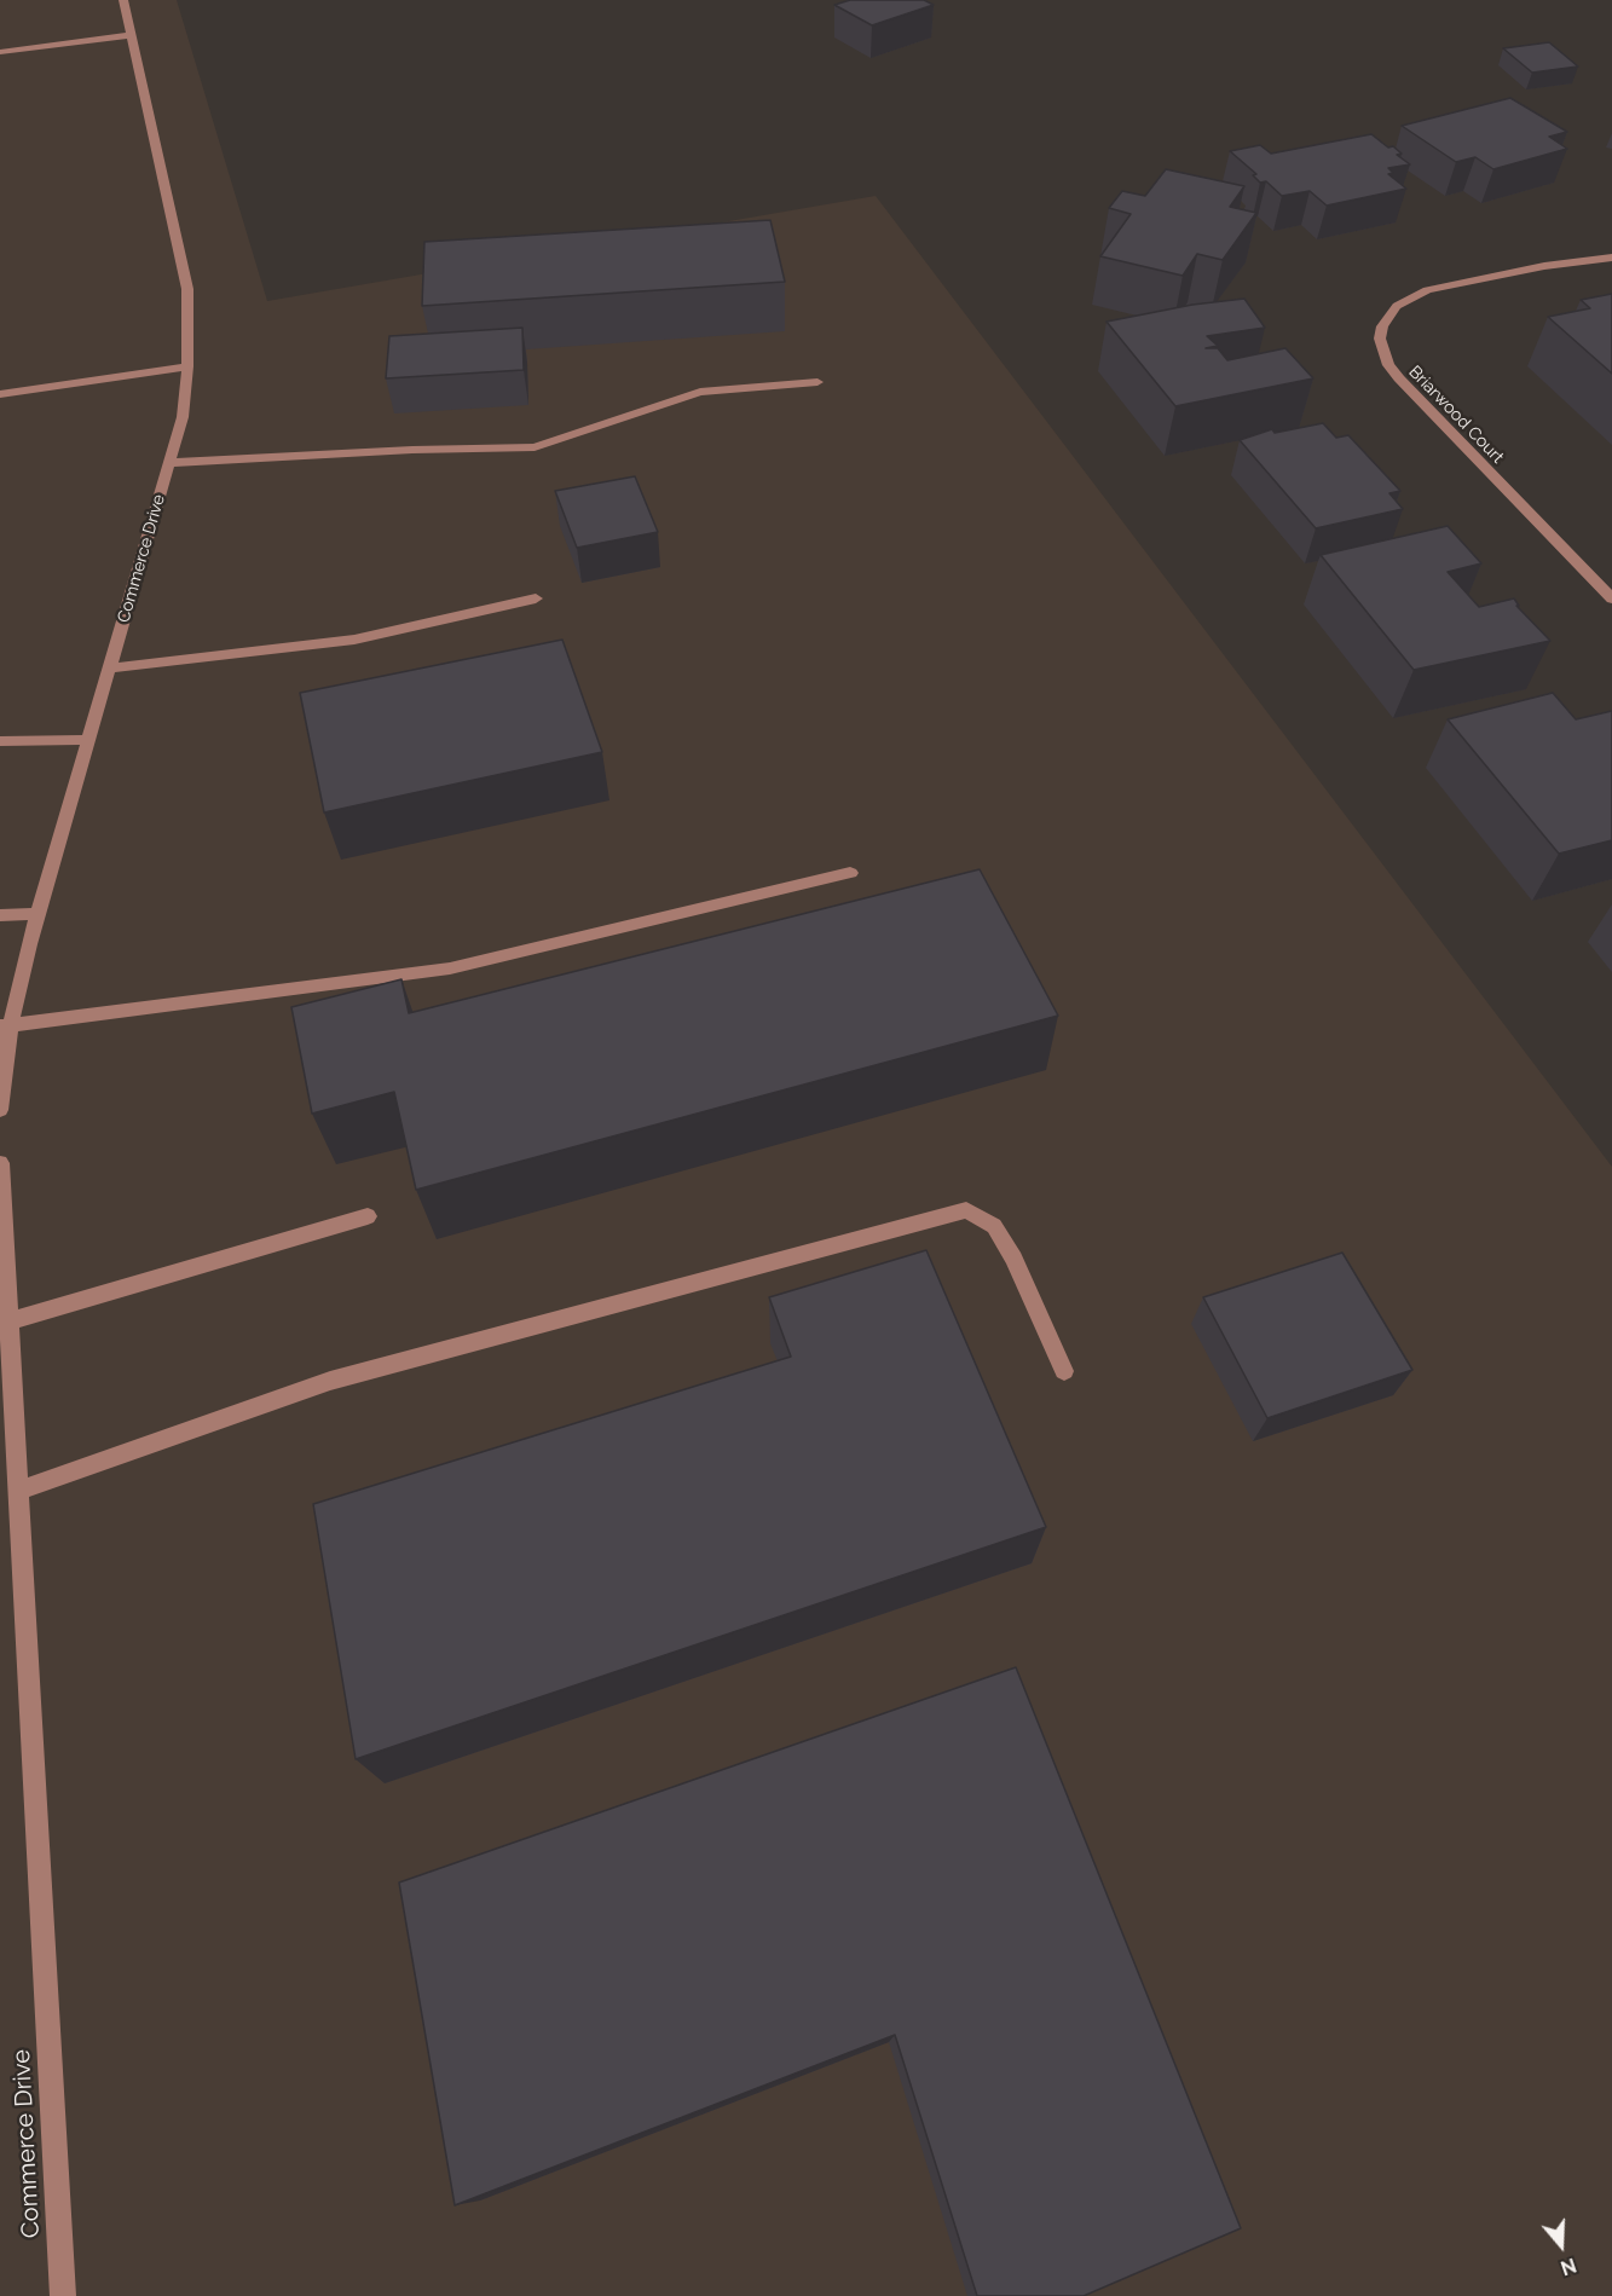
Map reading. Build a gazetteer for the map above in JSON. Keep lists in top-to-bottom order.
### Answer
{
  "streets": {
    "street": ["Briarwood Court", "Commerce Drive"]
  },
  "north": "bottom"
}
